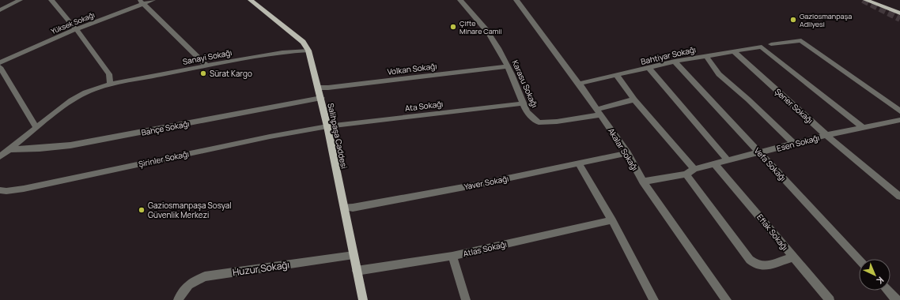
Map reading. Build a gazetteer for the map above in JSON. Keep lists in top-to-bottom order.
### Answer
{
  "streets": {
    "main road": ["Salihpaşa Caddesi"],
    "street": [
      "Yüksek Sokağı",
      "Bahtiyar Sokağı",
      "Sanayi Sokağı",
      "Volkan Sokağı",
      "Karasu Sokağı",
      "Ata Sokağı",
      "Şener Sokağı",
      "Bahçe Sokağı",
      "Esen Sokağı",
      "Akalar Sokağı",
      "Şirinler Sokağı",
      "Vefa Sokağı",
      "Yaver Sokağı",
      "Eflak Sokağı",
      "Atlas Sokağı",
      "Huzur Sokağı"
    ]
  },
  "crossings": [
    ["Bahtiyar Sokağı", "Şener Sokağı"],
    ["Bahtiyar Sokağı", "Esen Sokağı"],
    ["Bahtiyar Sokağı", "Akalar Sokağı"],
    ["Bahtiyar Sokağı", "Vefa Sokağı"],
    ["Sanayi Sokağı", "Bahçe Sokağı"],
    ["Sanayi Sokağı", "Salihpaşa Caddesi"],
    ["Volkan Sokağı", "Karasu Sokağı"],
    ["Volkan Sokağı", "Salihpaşa Caddesi"],
    ["Karasu Sokağı", "Ata Sokağı"],
    ["Karasu Sokağı", "Akalar Sokağı"],
    ["Ata Sokağı", "Salihpaşa Caddesi"],
    ["Ata Sokağı", "Şirinler Sokağı"],
    ["Şener Sokağı", "Esen Sokağı"],
    ["Bahçe Sokağı", "Salihpaşa Caddesi"],
    ["Salihpaşa Caddesi", "Şirinler Sokağı"],
    ["Salihpaşa Caddesi", "Yaver Sokağı"],
    ["Salihpaşa Caddesi", "Atlas Sokağı"],
    ["Salihpaşa Caddesi", "Huzur Sokağı"],
    ["Esen Sokağı", "Akalar Sokağı"],
    ["Esen Sokağı", "Vefa Sokağı"],
    ["Esen Sokağı", "Eflak Sokağı"],
    ["Akalar Sokağı", "Yaver Sokağı"]
  ],
  "places": [
    "Gaziosmanpaşa Adliyesi",
    "Çifte Minare Camii",
    "Sürat Kargo",
    "Gaziosmanpaşa Sosyal Güvenlik Merkezi"
  ],
  "north": "bottom right"
}
